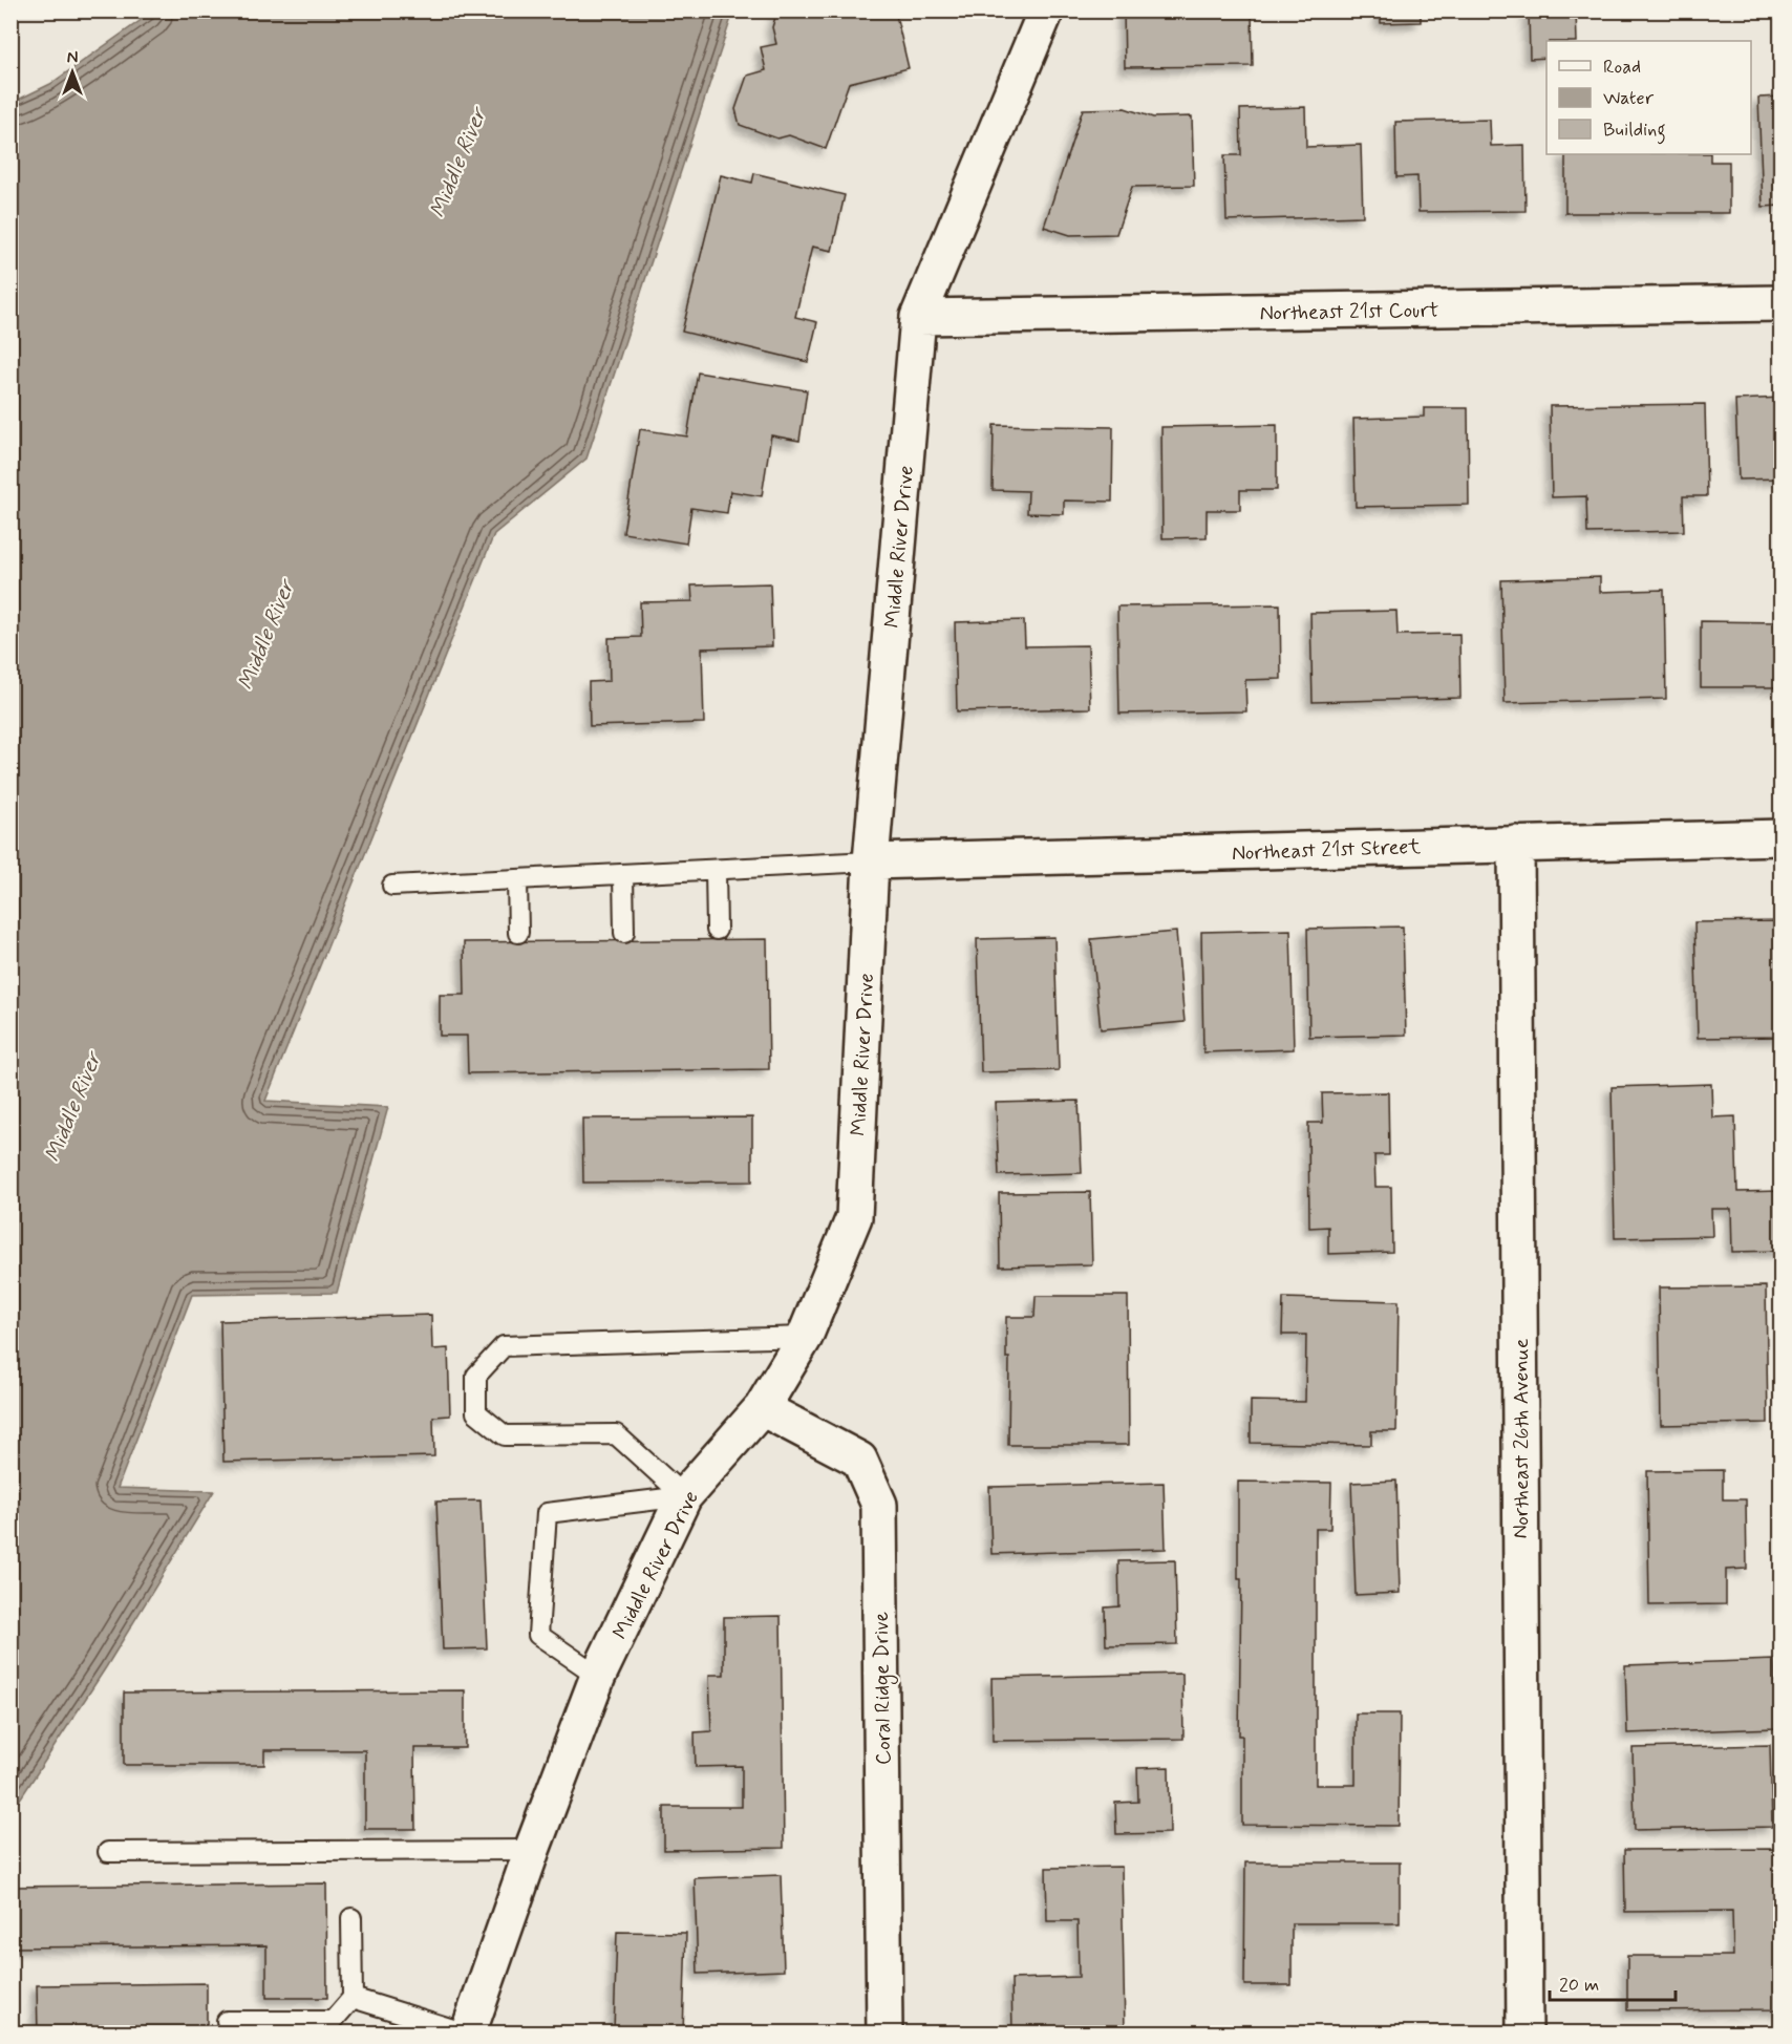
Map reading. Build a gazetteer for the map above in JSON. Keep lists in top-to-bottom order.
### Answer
{
  "streets": {
    "street": [
      "Northeast 21st Court",
      "Middle River Drive",
      "Northeast 21st Street",
      "Northeast 26th Avenue",
      "Coral Ridge Drive"
    ]
  },
  "crossings": [
    ["Northeast 21st Court", "Middle River Drive"],
    ["Middle River Drive", "Northeast 21st Street"],
    ["Middle River Drive", "Coral Ridge Drive"],
    ["Northeast 21st Street", "Northeast 26th Avenue"]
  ],
  "water": ["Middle River"],
  "legend": ["Road", "Water", "Building"],
  "scale_bar": "20 m",
  "north": "top"
}
